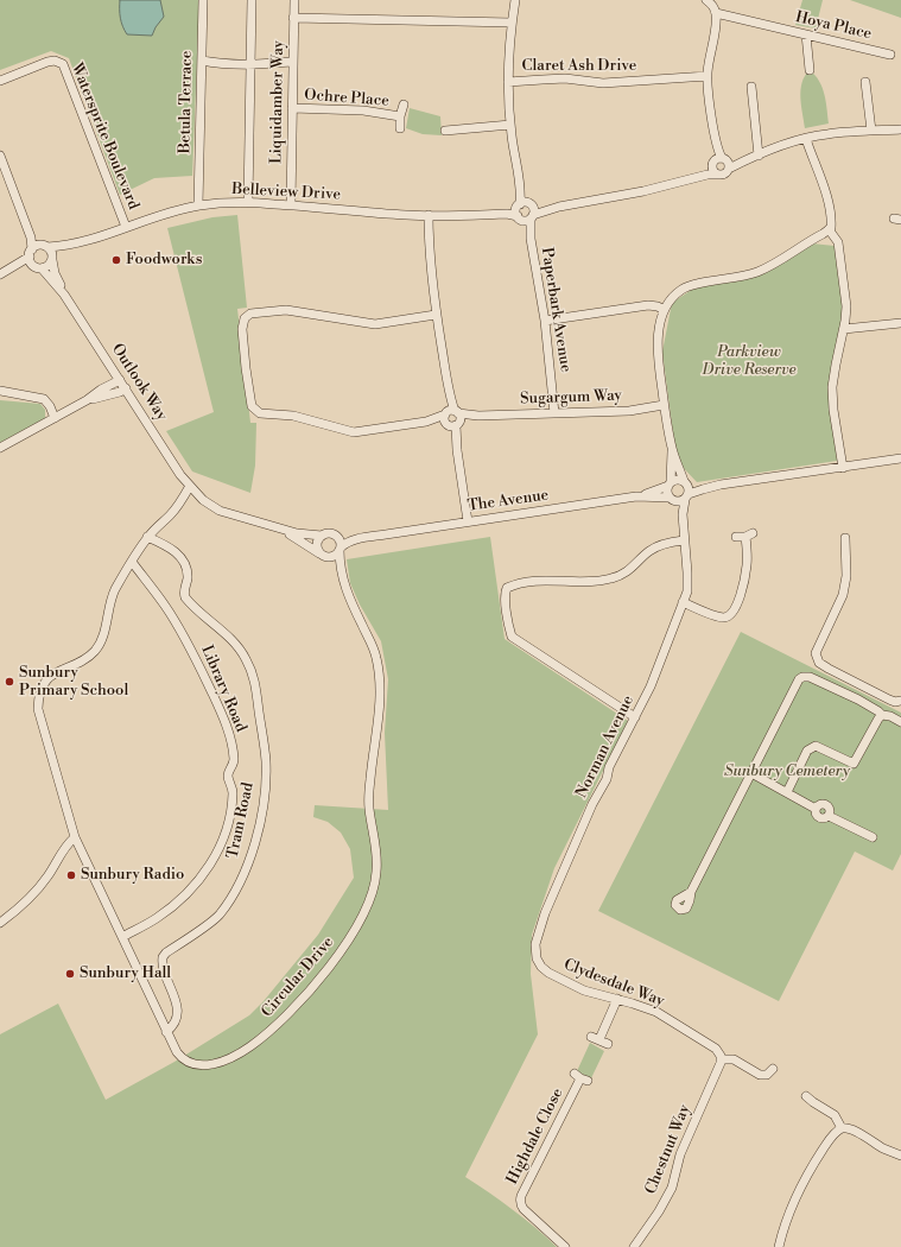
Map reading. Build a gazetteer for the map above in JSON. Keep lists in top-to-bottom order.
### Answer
{
  "streets": {
    "street": [
      "Hoya Place",
      "Claret Ash Drive",
      "Ochre Place",
      "Betula Terrace",
      "Liquidamber Way",
      "Watersprite Boulevard",
      "Belleview Drive",
      "Paperbark Avenue",
      "Outlook Way",
      "Sugargum Way",
      "The Avenue",
      "Library Road",
      "Norman Avenue",
      "Tram Road",
      "Circular Drive",
      "Clydesdale Way",
      "Highdale Close",
      "Chestnut Way"
    ]
  },
  "crossings": [
    ["Claret Ash Drive", "Paperbark Avenue"],
    ["Ochre Place", "Liquidamber Way"],
    ["Betula Terrace", "Belleview Drive"],
    ["Liquidamber Way", "Belleview Drive"],
    ["Watersprite Boulevard", "Belleview Drive"],
    ["Belleview Drive", "Paperbark Avenue"],
    ["Belleview Drive", "Outlook Way"],
    ["Paperbark Avenue", "Sugargum Way"],
    ["Outlook Way", "The Avenue"],
    ["Outlook Way", "Circular Drive"],
    ["The Avenue", "Norman Avenue"],
    ["The Avenue", "Circular Drive"],
    ["Library Road", "Circular Drive"],
    ["Norman Avenue", "Clydesdale Way"],
    ["Tram Road", "Circular Drive"],
    ["Clydesdale Way", "Chestnut Way"]
  ],
  "parks": ["Parkview Drive Reserve", "Sunbury Cemetery"],
  "places": [
    "Foodworks",
    "Sunbury Primary School",
    "Sunbury Radio",
    "Sunbury Hall"
  ]
}
